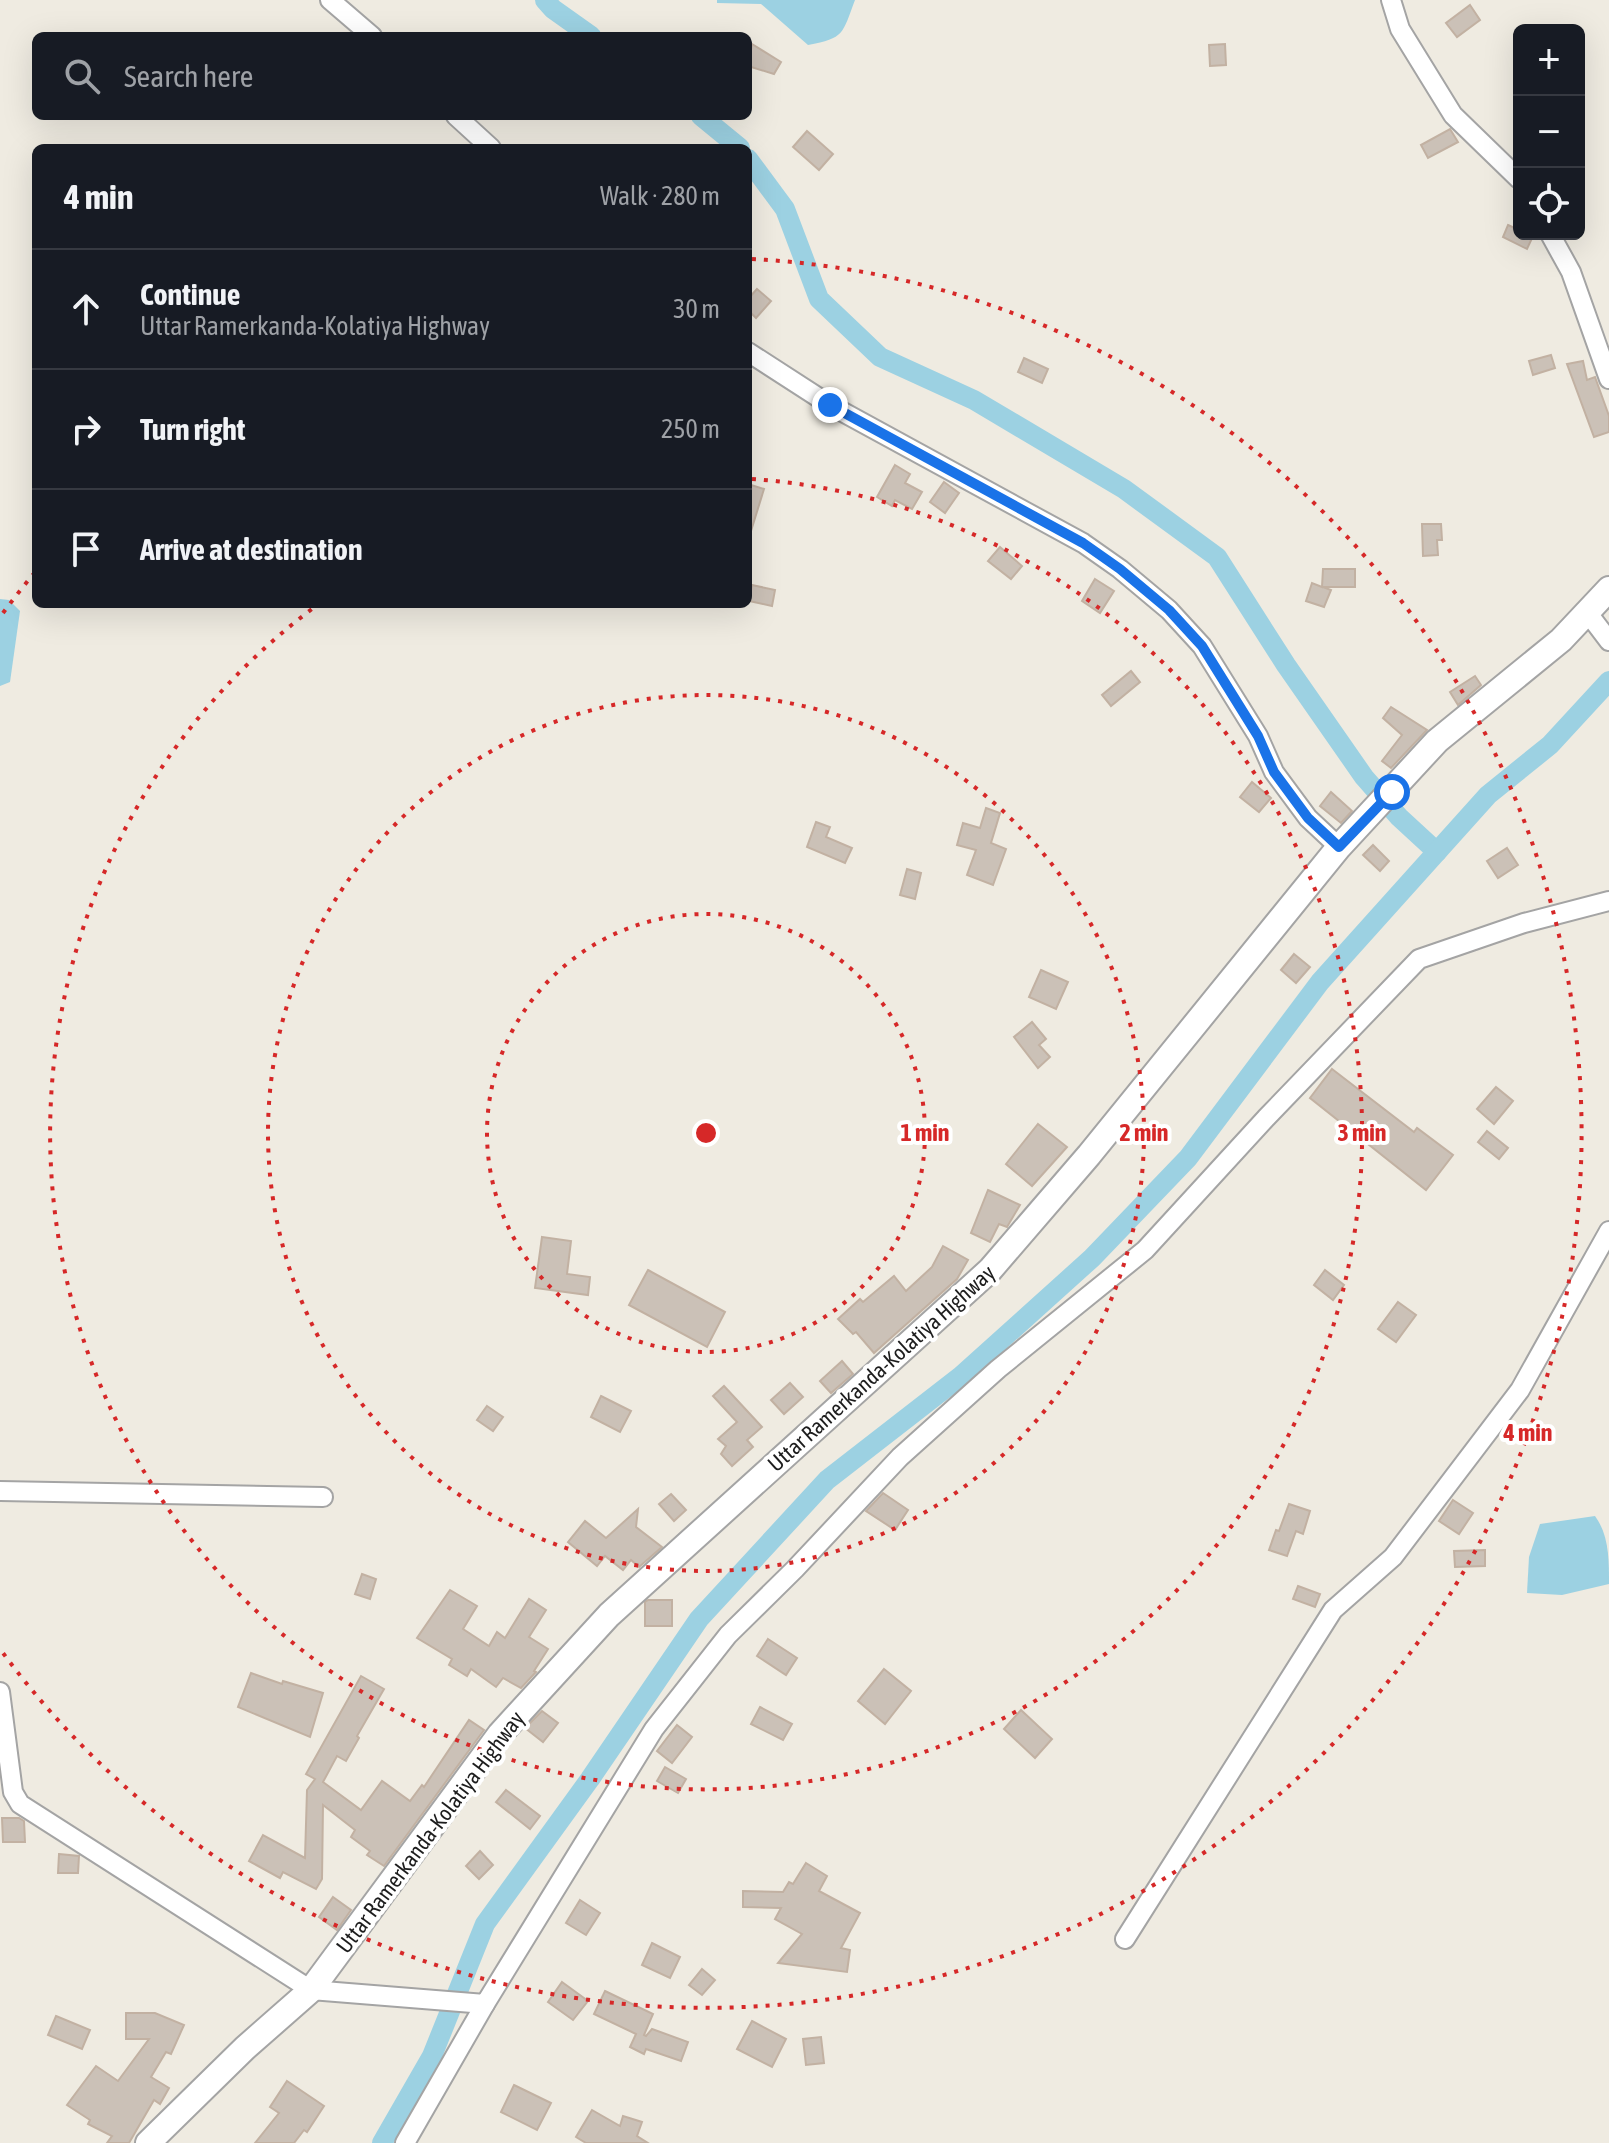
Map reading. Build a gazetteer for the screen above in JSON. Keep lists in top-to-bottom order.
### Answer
{
  "streets": {
    "street": ["Uttar Ramerkanda-Kolatiya Highway"]
  },
  "page": {
    "map_buttons": ["+", "−"],
    "search": "Search here",
    "heading": ["4 min", "Walk · 280 m"],
    "list": [
      ["Continue", "Uttar Ramerkanda-Kolatiya Highway", "30 m"],
      ["Turn right", "250 m"],
      "Arrive at destination"
    ]
  },
  "rings": [
    "1 min",
    "2 min",
    "3 min",
    "4 min"
  ]
}
